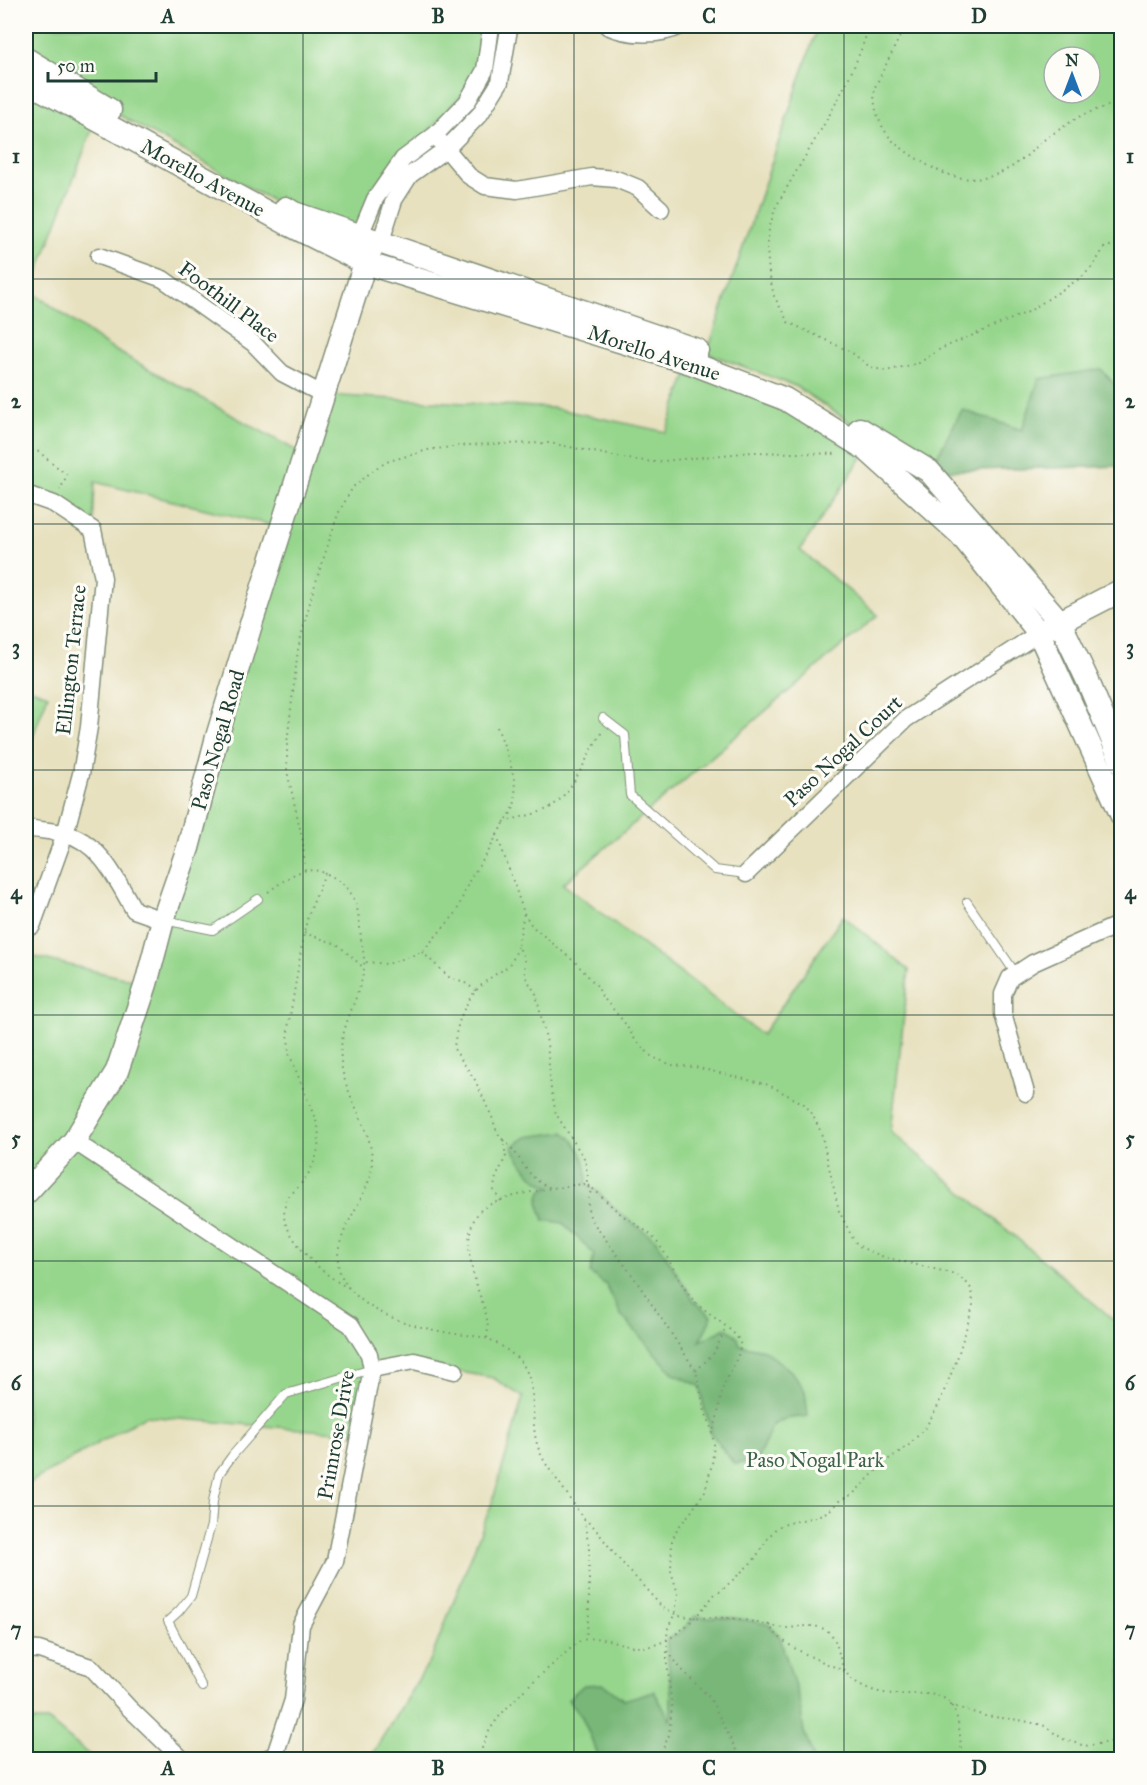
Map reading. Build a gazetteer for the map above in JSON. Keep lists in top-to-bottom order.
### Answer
{
  "streets": {
    "street": [
      "Morello Avenue",
      "Foothill Place",
      "Ellington Terrace",
      "Paso Nogal Road",
      "Paso Nogal Court",
      "Primrose Drive"
    ]
  },
  "crossings": [
    ["Morello Avenue", "Paso Nogal Road"],
    ["Morello Avenue", "Paso Nogal Court"],
    ["Foothill Place", "Paso Nogal Road"],
    ["Paso Nogal Road", "Primrose Drive"]
  ],
  "parks": ["Paso Nogal Park"],
  "scale_bar": "50 m",
  "north": "top",
  "grid": {
    "columns": [
      "A",
      "B",
      "C",
      "D"
    ],
    "rows": [
      "1",
      "2",
      "3",
      "4",
      "5",
      "6",
      "7"
    ]
  }
}
